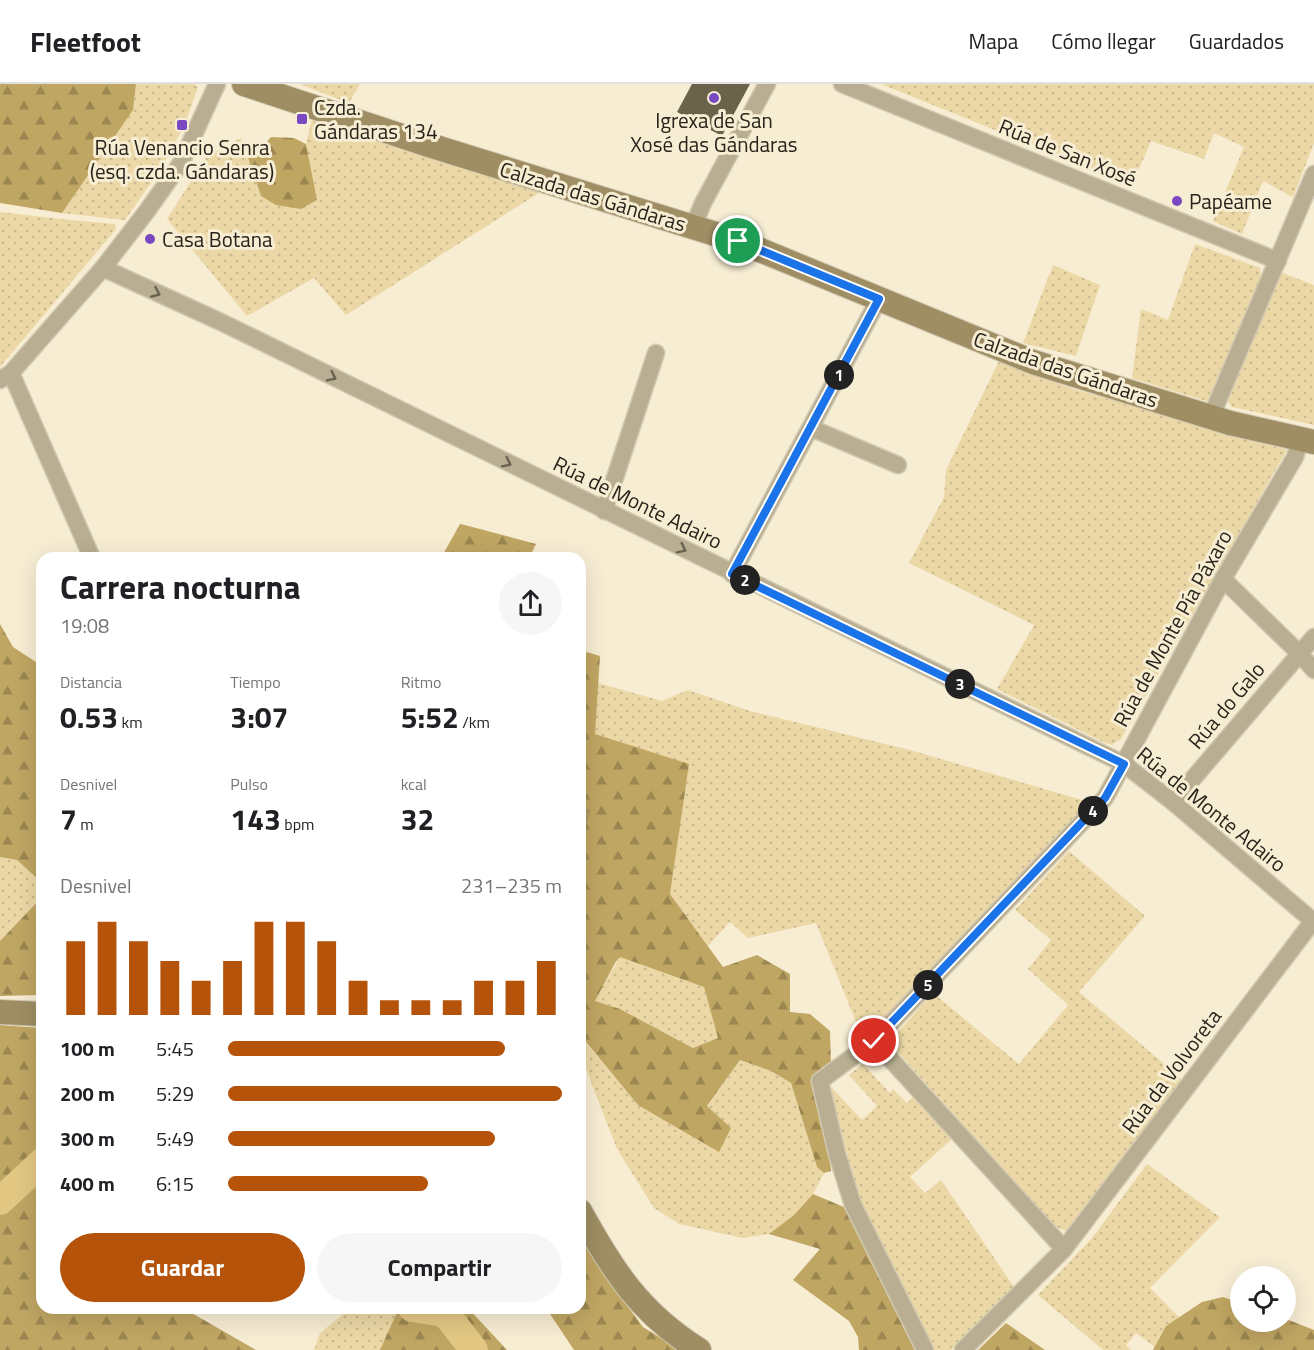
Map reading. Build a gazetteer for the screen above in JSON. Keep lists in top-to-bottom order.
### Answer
{
  "streets": {
    "main road": ["Calzada das Gándaras"],
    "street": [
      "Rúa de San Xosé",
      "Rúa de Monte Adairo",
      "Rúa de Monte Pía Páxaro",
      "Rúa do Galo",
      "Rúa da Volvoreta"
    ]
  },
  "crossings": [
    ["Calzada das Gándaras", "Rúa de Monte Pía Páxaro"],
    ["Rúa de Monte Adairo", "Rúa de Monte Pía Páxaro"],
    ["Rúa de Monte Adairo", "Rúa do Galo"],
    ["Rúa de Monte Adairo", "Rúa da Volvoreta"]
  ],
  "one_way": ["Rúa de Monte Adairo"],
  "places": {
    "other": ["Igrexa de San Xosé das Gándaras", "Papéame", "Casa Botana"],
    "transit": ["Czda. Gándaras 134", "Rúa Venancio Senra (esq. czda. Gándaras)"]
  },
  "page": {
    "header": "Fleetfoot",
    "nav": ["Mapa", "Cómo llegar", "Guardados"],
    "pins": [
      "1",
      "2",
      "3",
      "4",
      "5"
    ],
    "heading": ["Carrera nocturna", "19:08"],
    "stats": [
      ["Distancia", "0.53 km"],
      ["Tiempo", "3:07"],
      ["Ritmo", "5:52 /km"],
      ["Desnivel", "7 m"],
      ["Pulso", "143 bpm"],
      ["kcal", "32"]
    ],
    "chart": ["Desnivel", "231–235 m"],
    "list": [
      {
        "name": "100 m",
        "note": "5:45"
      },
      {
        "name": "200 m",
        "note": "5:29"
      },
      {
        "name": "300 m",
        "note": "5:49"
      },
      {
        "name": "400 m",
        "note": "6:15"
      }
    ],
    "buttons": ["Guardar", "Compartir"]
  }
}
